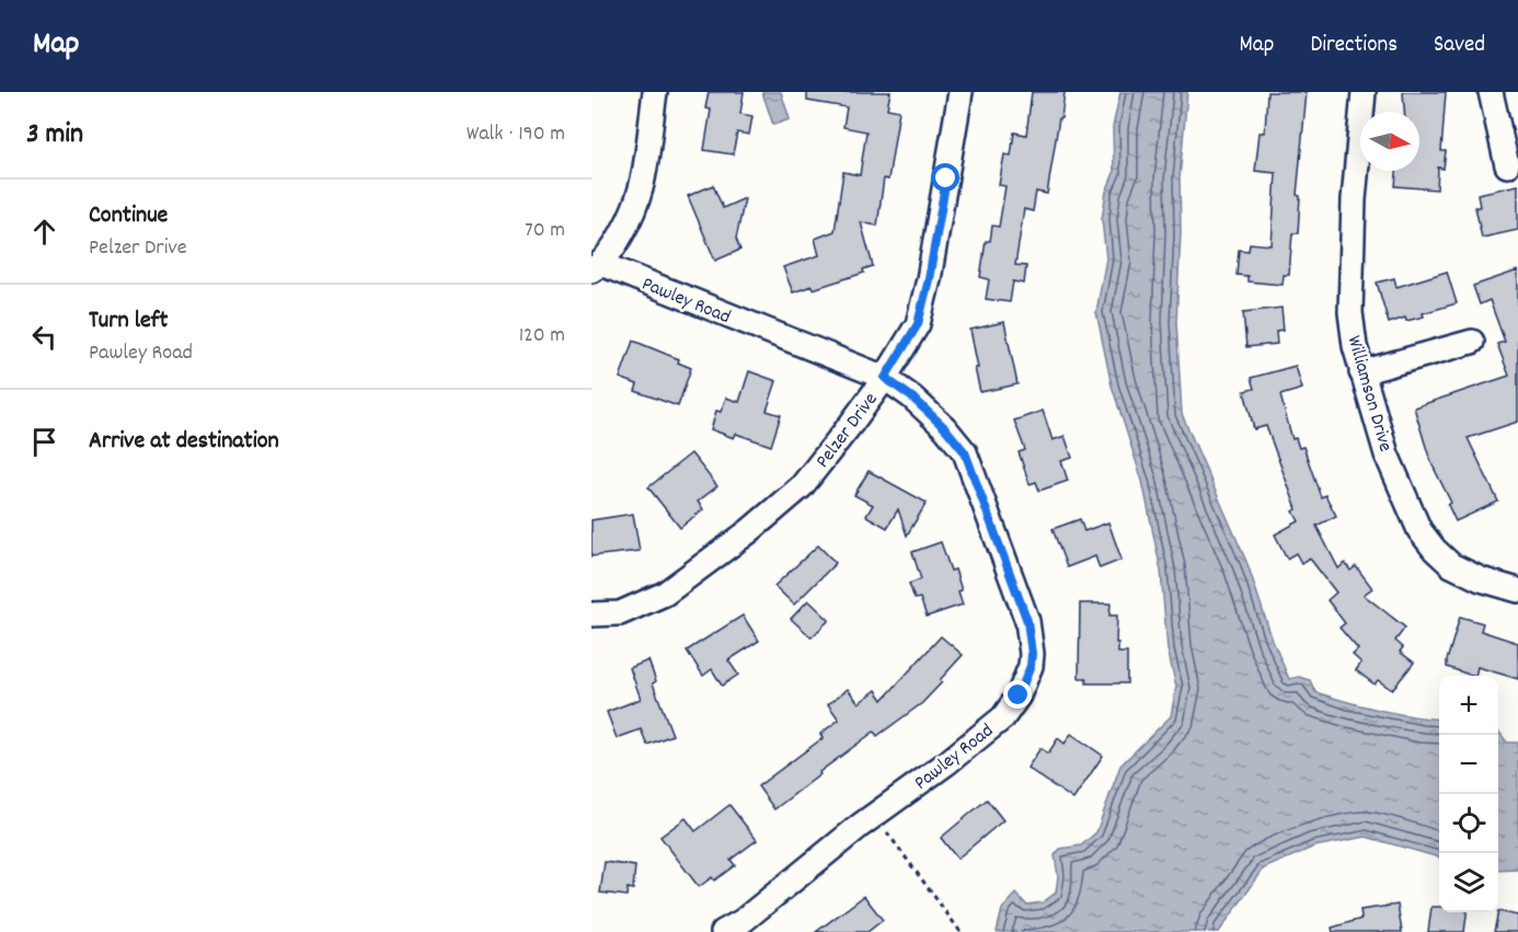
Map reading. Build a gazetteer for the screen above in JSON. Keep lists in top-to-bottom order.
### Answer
{
  "streets": {
    "street": ["Pawley Road", "Williamson Drive", "Pelzer Drive"]
  },
  "crossings": [
    ["Pawley Road", "Pelzer Drive"]
  ],
  "north": "right",
  "page": {
    "header": "Map",
    "nav": ["Map", "Directions", "Saved"],
    "heading": ["3 min", "Walk · 190 m"],
    "list": [
      ["Continue", "Pelzer Drive", "70 m"],
      ["Turn left", "Pawley Road", "120 m"],
      "Arrive at destination"
    ],
    "map_buttons": ["+", "−"]
  }
}
